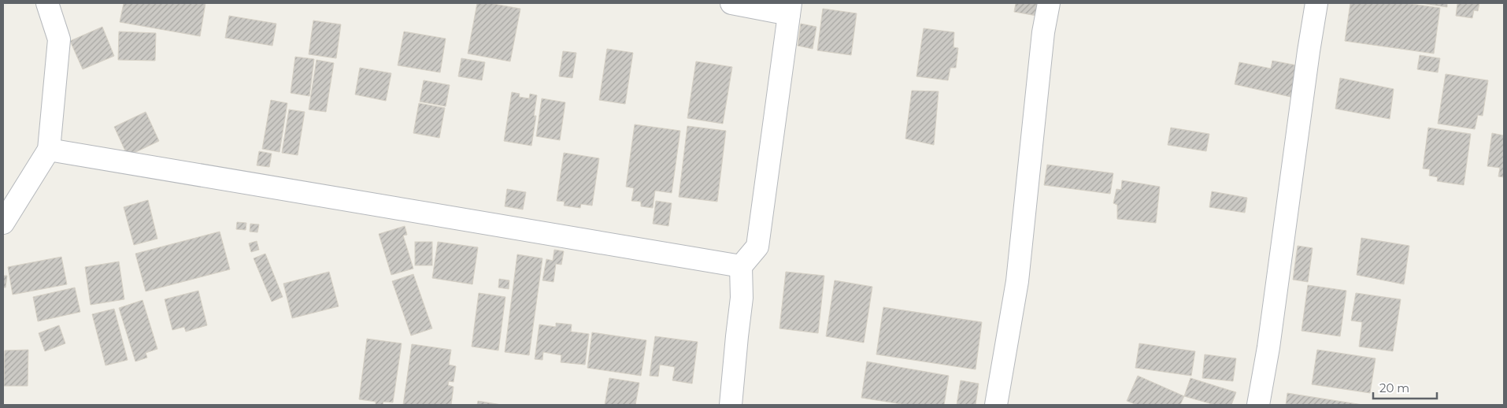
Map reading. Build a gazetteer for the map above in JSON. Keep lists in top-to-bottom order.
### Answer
{
  "scale_bar": "20 m"
}
